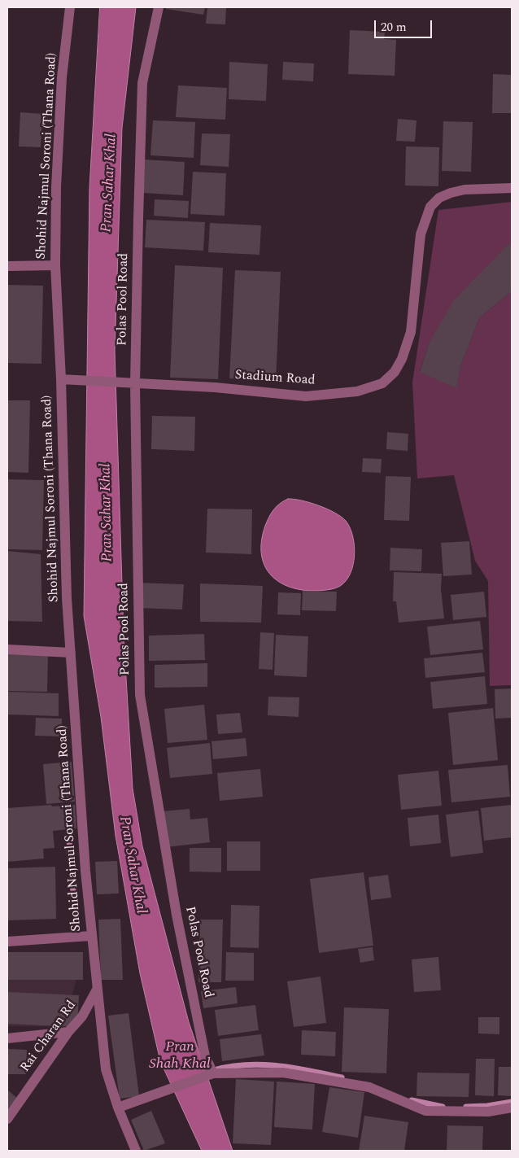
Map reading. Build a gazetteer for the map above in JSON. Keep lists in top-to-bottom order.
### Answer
{
  "streets": {
    "street": [
      "Shohid Najmul Soroni (Thana Road)",
      "Polas Pool Road",
      "Stadium Road",
      "Rai Charan Rd"
    ]
  },
  "crossings": [
    ["Shohid Najmul Soroni (Thana Road)", "Stadium Road"],
    ["Shohid Najmul Soroni (Thana Road)", "Rai Charan Rd"],
    ["Polas Pool Road", "Stadium Road"]
  ],
  "water": ["Pran Sahar Khal", "Pran Shah Khal"],
  "scale_bar": "20 m"
}
